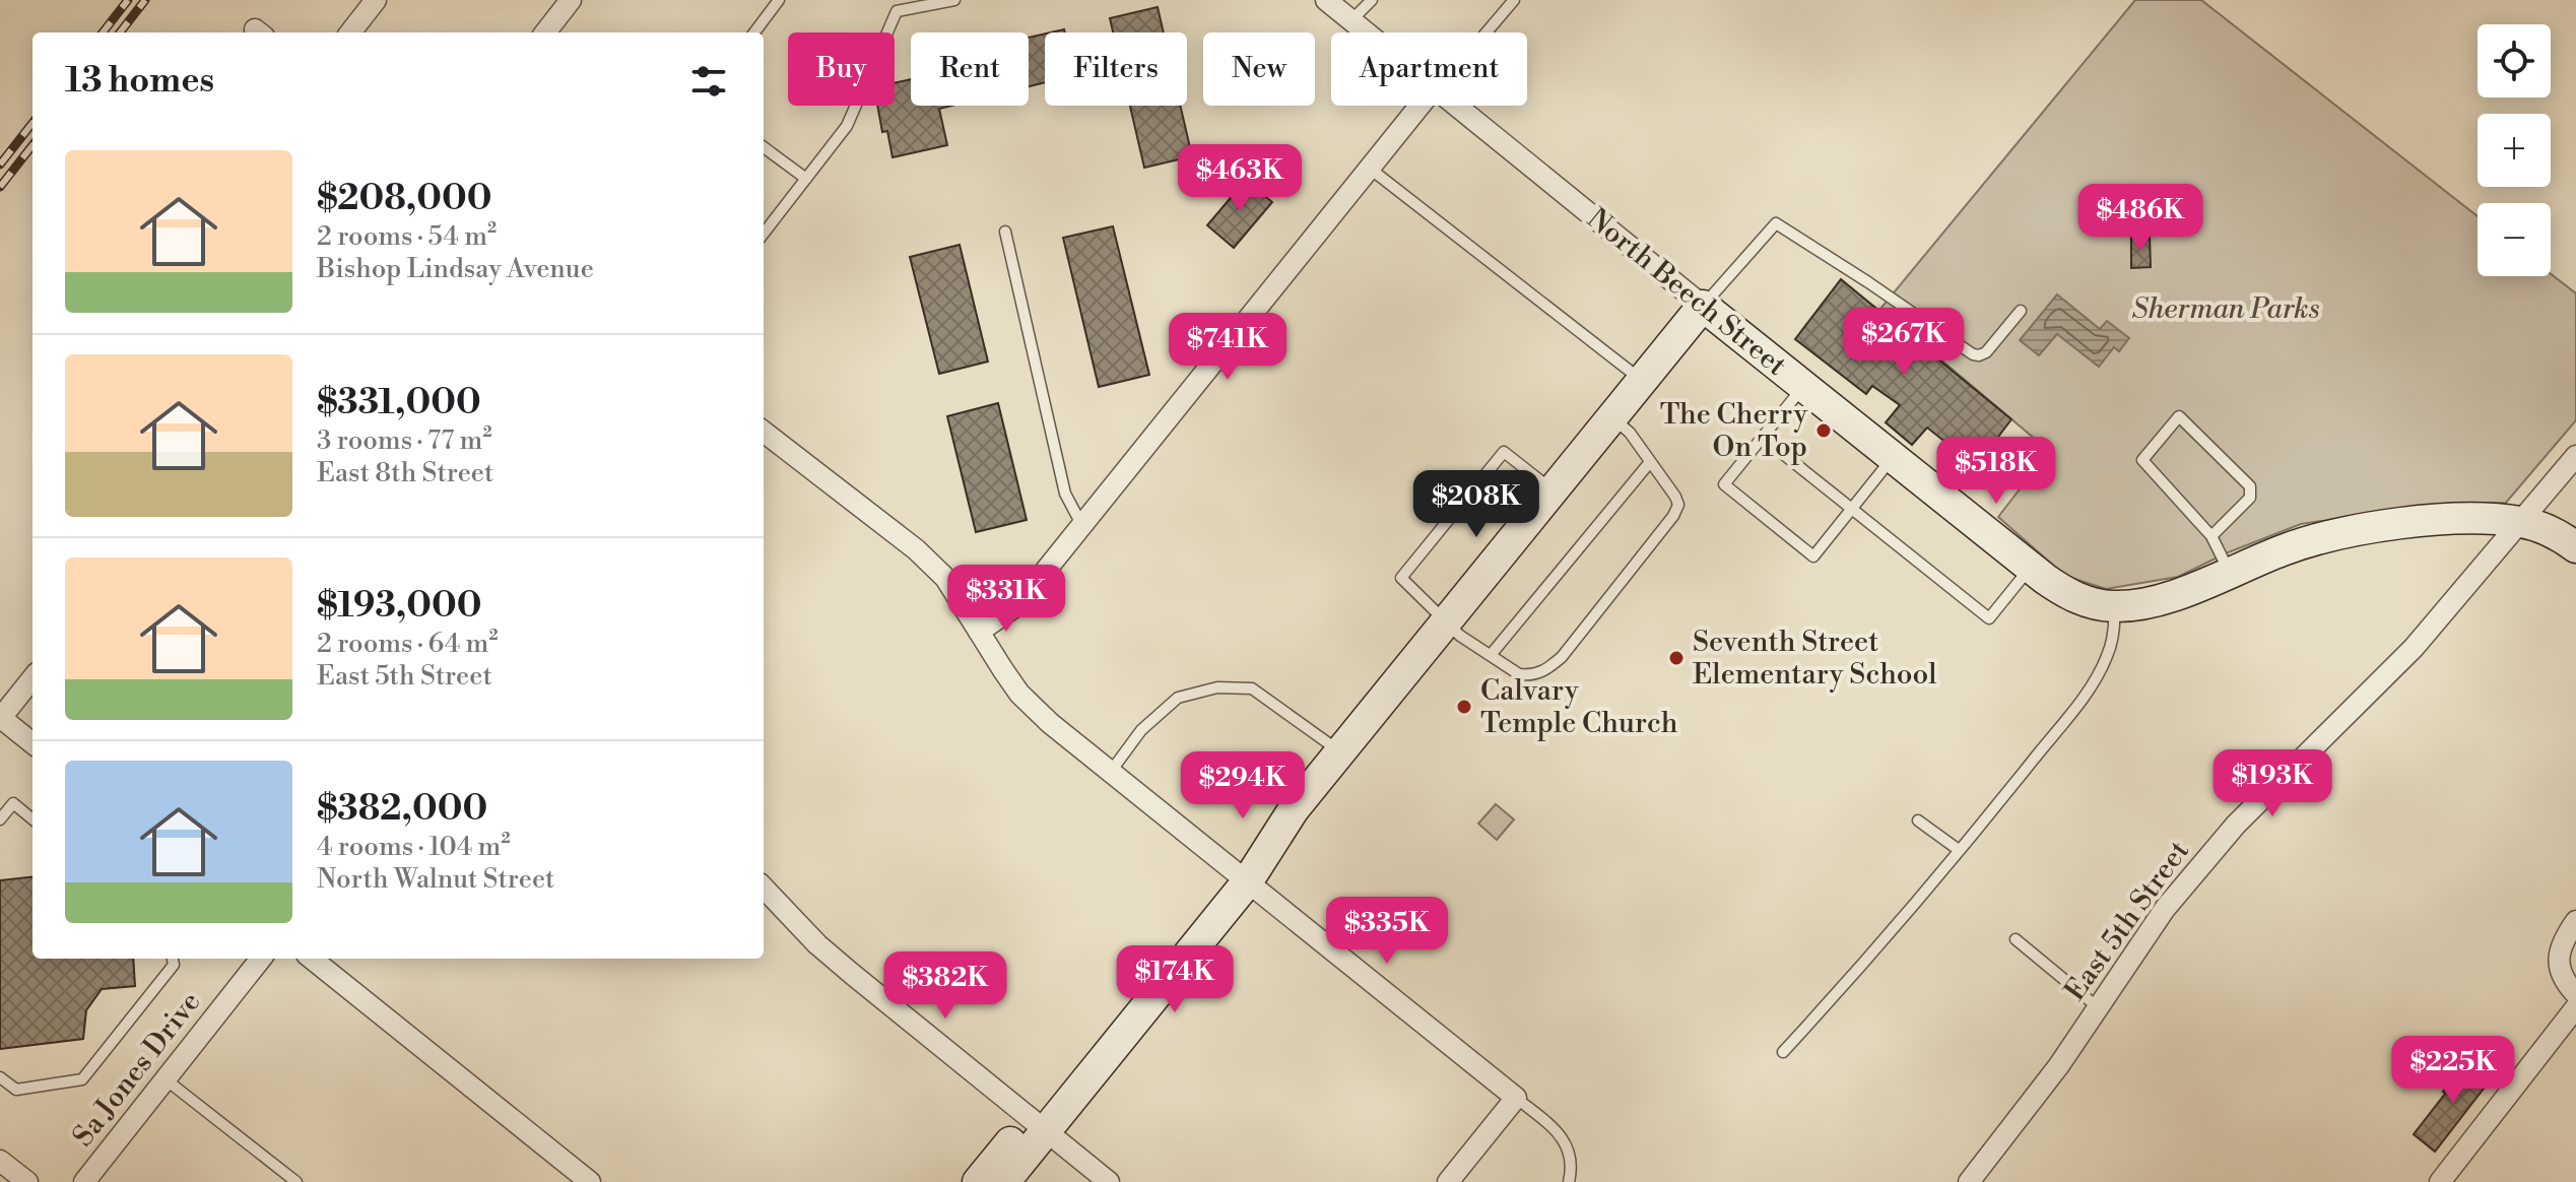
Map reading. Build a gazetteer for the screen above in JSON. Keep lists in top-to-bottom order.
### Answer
{
  "streets": {
    "street": ["North Beech Street", "East 5th Street", "Sa Jones Drive"]
  },
  "crossings": [
    ["North Beech Street", "East 5th Street"]
  ],
  "parks": ["Sherman Parks"],
  "places": ["The Cherry On Top", "Seventh Street Elementary School", "Calvary Temple Church"],
  "page": {
    "map_buttons": ["+", "−"],
    "chip": [
      "Buy",
      "Rent",
      "Filters",
      "New",
      "Apartment"
    ],
    "heading": "13 homes",
    "list": [
      {
        "name": "$208,000",
        "note": "2 rooms · 54 m² · Bishop Lindsay Avenue"
      },
      {
        "name": "$331,000",
        "note": "3 rooms · 77 m² · East 8th Street"
      },
      {
        "name": "$193,000",
        "note": "2 rooms · 64 m² · East 5th Street"
      },
      {
        "name": "$382,000",
        "note": "4 rooms · 104 m² · North Walnut Street"
      }
    ],
    "price": [
      "$463K",
      "$486K",
      "$267K",
      "$741K",
      "$518K",
      "$208K",
      "$331K",
      "$193K",
      "$294K",
      "$335K",
      "$174K",
      "$382K",
      "$225K"
    ]
  }
}
